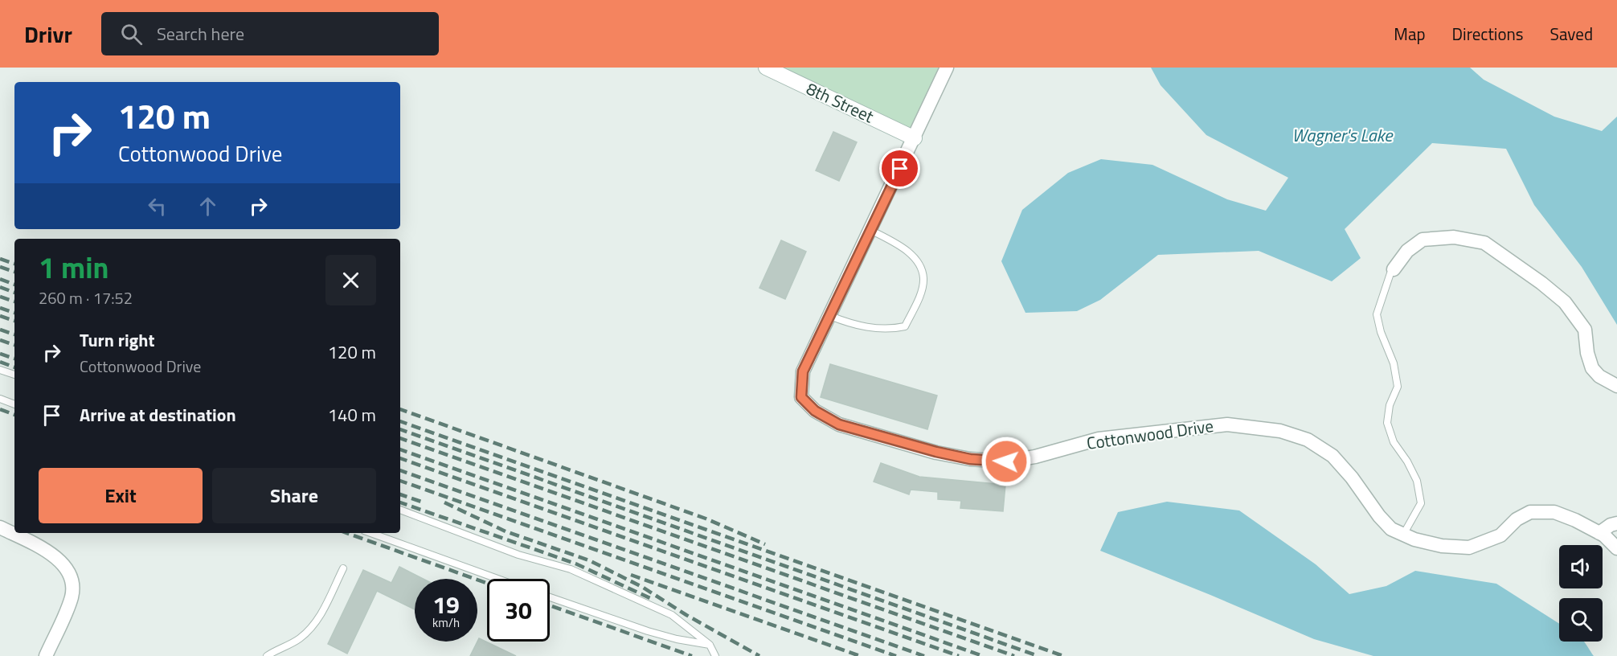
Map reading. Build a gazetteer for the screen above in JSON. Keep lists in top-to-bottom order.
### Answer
{
  "streets": {
    "street": ["8th Street", "Cottonwood Drive"]
  },
  "crossings": [
    ["8th Street", "Cottonwood Drive"]
  ],
  "water": ["Wagner's Lake"],
  "page": {
    "header": "Drivr",
    "search": "Search here",
    "nav": ["Map", "Directions", "Saved"],
    "turn": ["120 m", "Cottonwood Drive"],
    "heading": ["1 min", "260 m · 17:52"],
    "list": [
      {
        "name": "Turn right",
        "note": "Cottonwood Drive",
        "value": "120 m"
      },
      {
        "name": "Arrive at destination",
        "value": "140 m"
      }
    ],
    "buttons": ["Exit", "Share"],
    "speed": "19 km/h",
    "limit": "30"
  }
}
